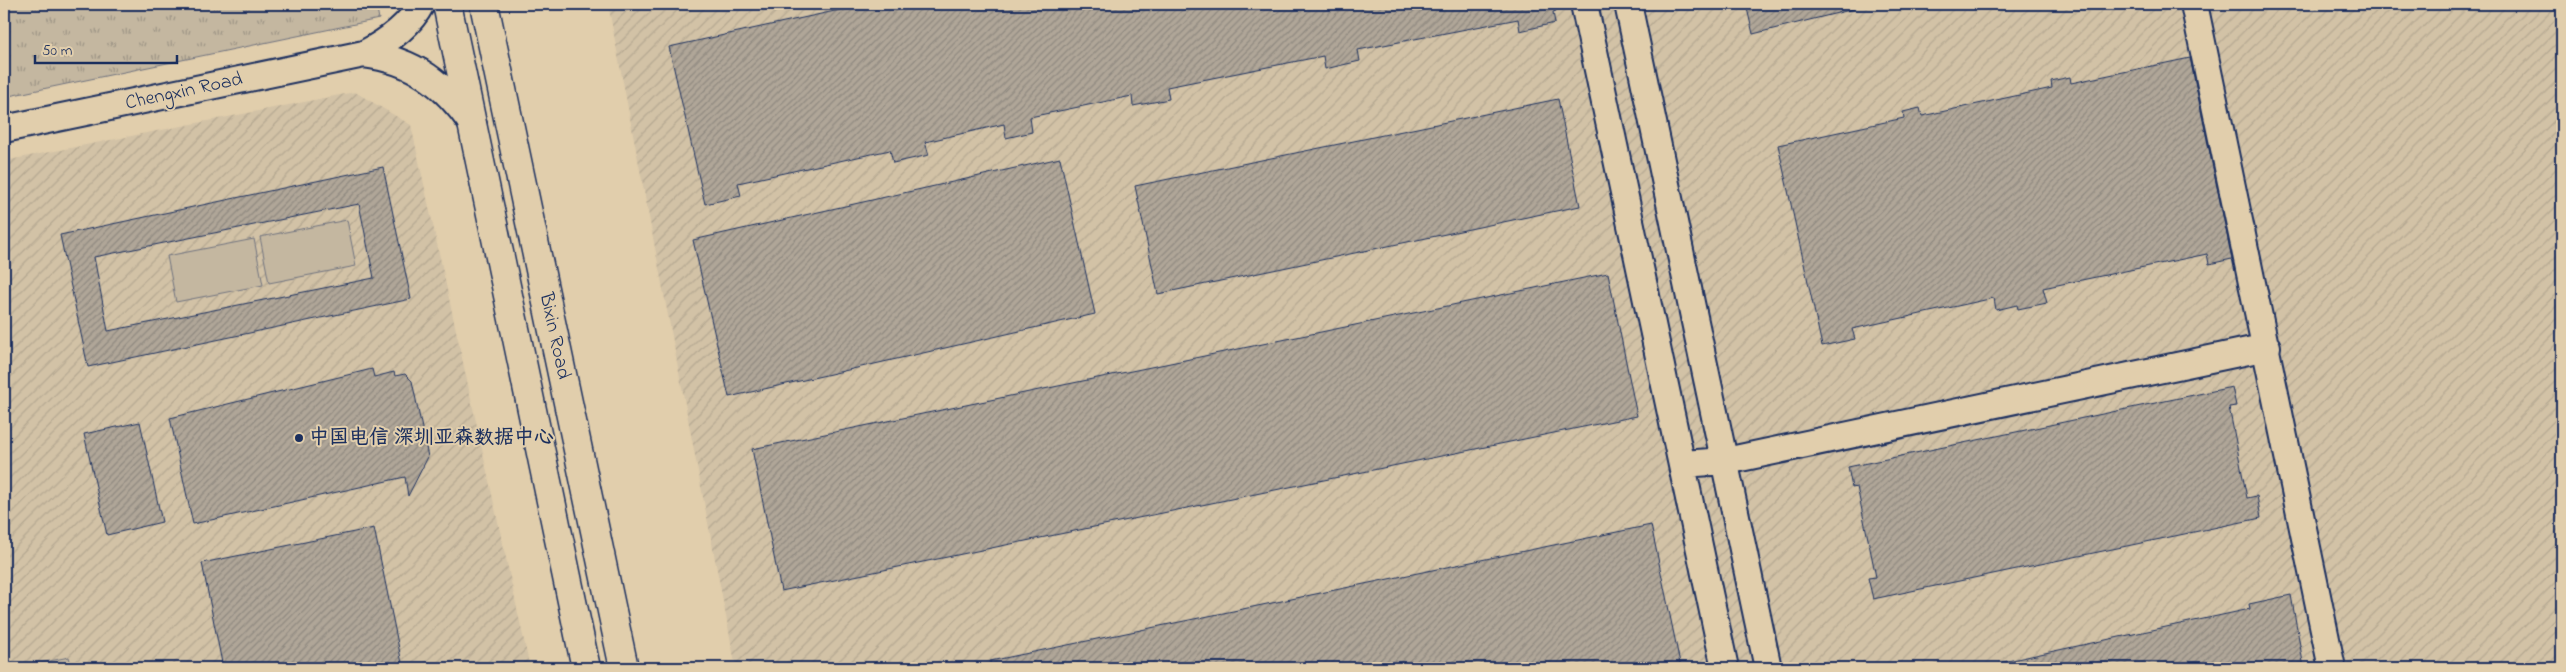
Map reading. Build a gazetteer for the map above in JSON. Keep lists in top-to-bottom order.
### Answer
{
  "streets": {
    "main road": ["Bixin Road"],
    "street": ["Chengxin Road"]
  },
  "crossings": [
    ["Chengxin Road", "Bixin Road"]
  ],
  "places": ["中国电信 深圳亚森数据中心"],
  "scale_bar": "50 m"
}
